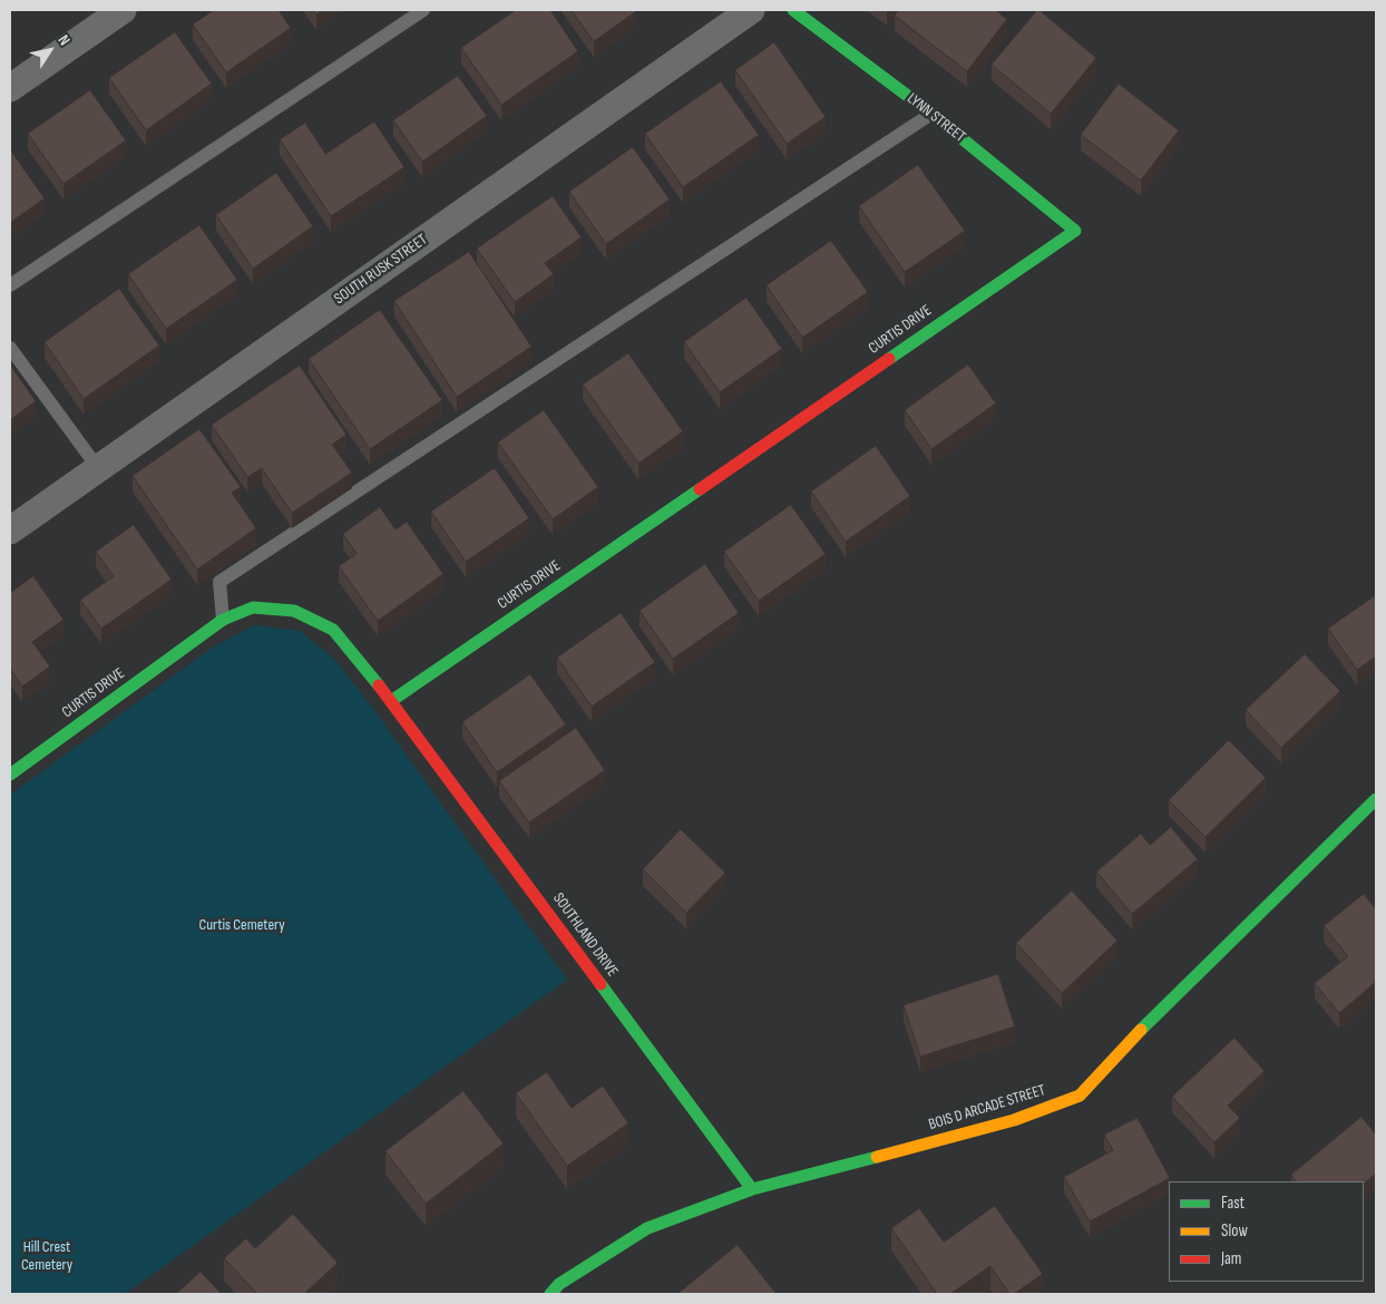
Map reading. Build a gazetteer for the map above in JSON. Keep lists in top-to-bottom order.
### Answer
{
  "streets": {
    "street": [
      "LYNN STREET",
      "SOUTH RUSK STREET",
      "CURTIS DRIVE",
      "SOUTHLAND DRIVE",
      "BOIS D ARCADE STREET"
    ]
  },
  "crossings": [
    ["LYNN STREET", "CURTIS DRIVE"],
    ["CURTIS DRIVE", "SOUTHLAND DRIVE"],
    ["SOUTHLAND DRIVE", "BOIS D ARCADE STREET"]
  ],
  "parks": ["Curtis Cemetery", "Hill Crest Cemetery"],
  "legend": ["Fast", "Slow", "Jam"],
  "north": "top right"
}
